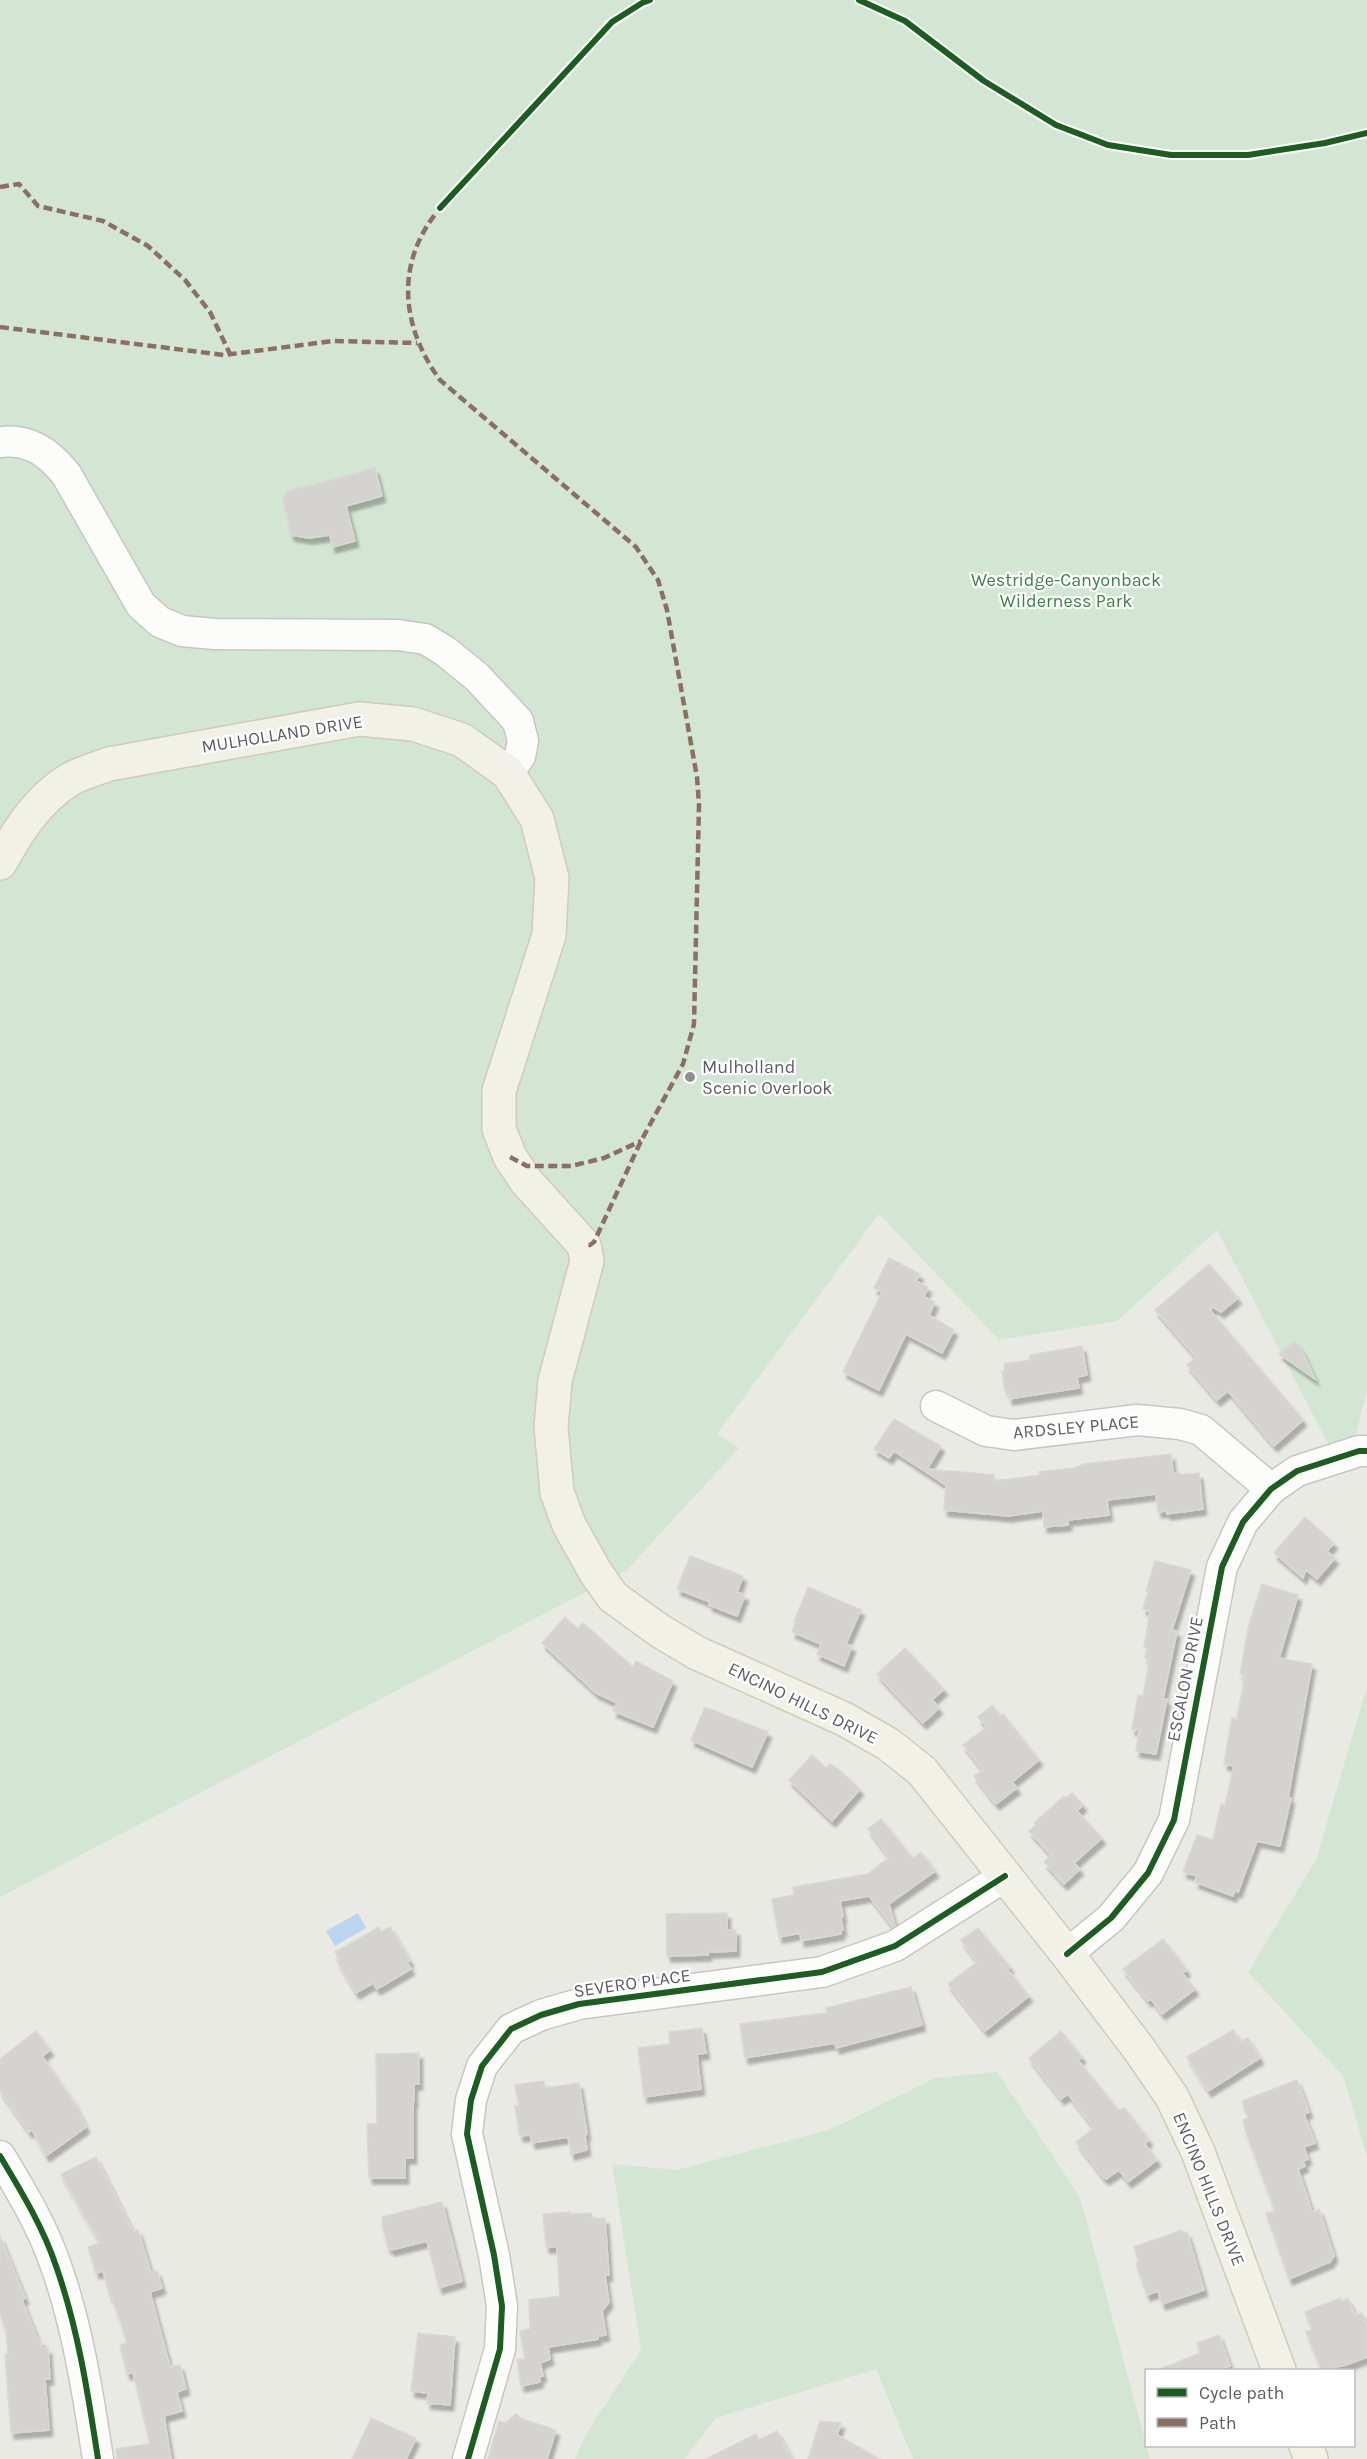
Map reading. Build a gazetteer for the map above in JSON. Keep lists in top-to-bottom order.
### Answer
{
  "streets": {
    "main road": ["MULHOLLAND DRIVE", "ENCINO HILLS DRIVE"],
    "street": ["ARDSLEY PLACE", "ESCALON DRIVE", "SEVERO PLACE"]
  },
  "crossings": [
    ["MULHOLLAND DRIVE", "ENCINO HILLS DRIVE"],
    ["ARDSLEY PLACE", "ESCALON DRIVE"],
    ["ESCALON DRIVE", "ENCINO HILLS DRIVE"],
    ["ENCINO HILLS DRIVE", "SEVERO PLACE"]
  ],
  "parks": ["Westridge-Canyonback Wilderness Park"],
  "places": ["Mulholland Scenic Overlook"],
  "legend": ["Cycle path", "Path"]
}
